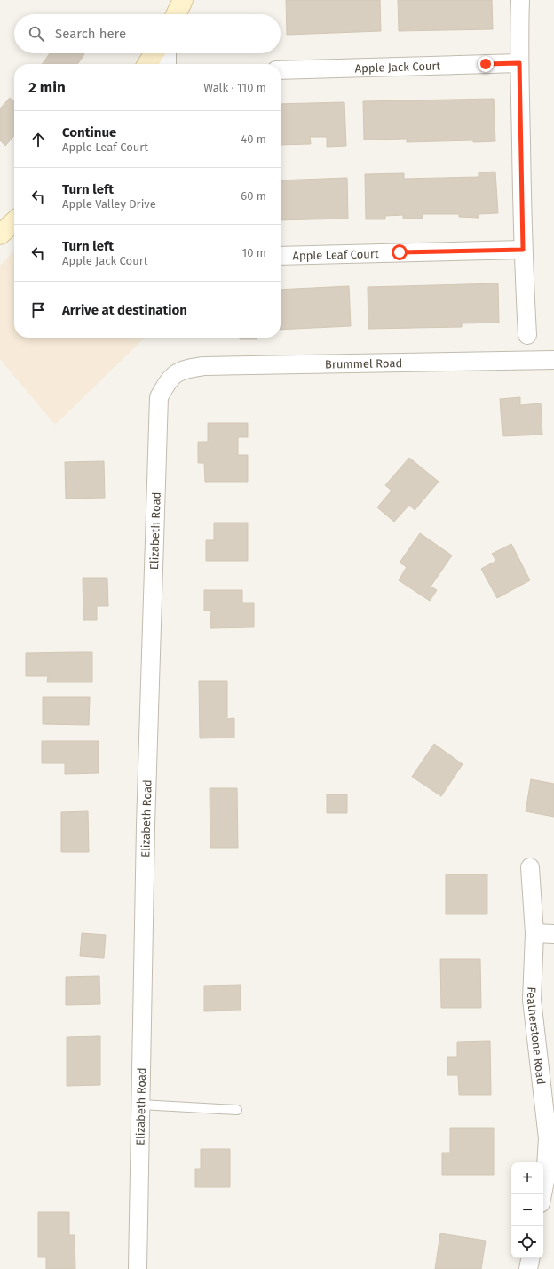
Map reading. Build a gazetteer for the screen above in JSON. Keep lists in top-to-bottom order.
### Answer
{
  "streets": {
    "street": [
      "Apple Jack Court",
      "Apple Leaf Court",
      "Brummel Road",
      "Elizabeth Road",
      "Featherstone Road"
    ]
  },
  "crossings": [
    ["Brummel Road", "Elizabeth Road"]
  ],
  "page": {
    "search": "Search here",
    "heading": ["2 min", "Walk · 110 m"],
    "list": [
      ["Continue", "Apple Leaf Court", "40 m"],
      ["Turn left", "Apple Valley Drive", "60 m"],
      ["Turn left", "Apple Jack Court", "10 m"],
      "Arrive at destination"
    ],
    "map_buttons": ["+", "−"]
  }
}
